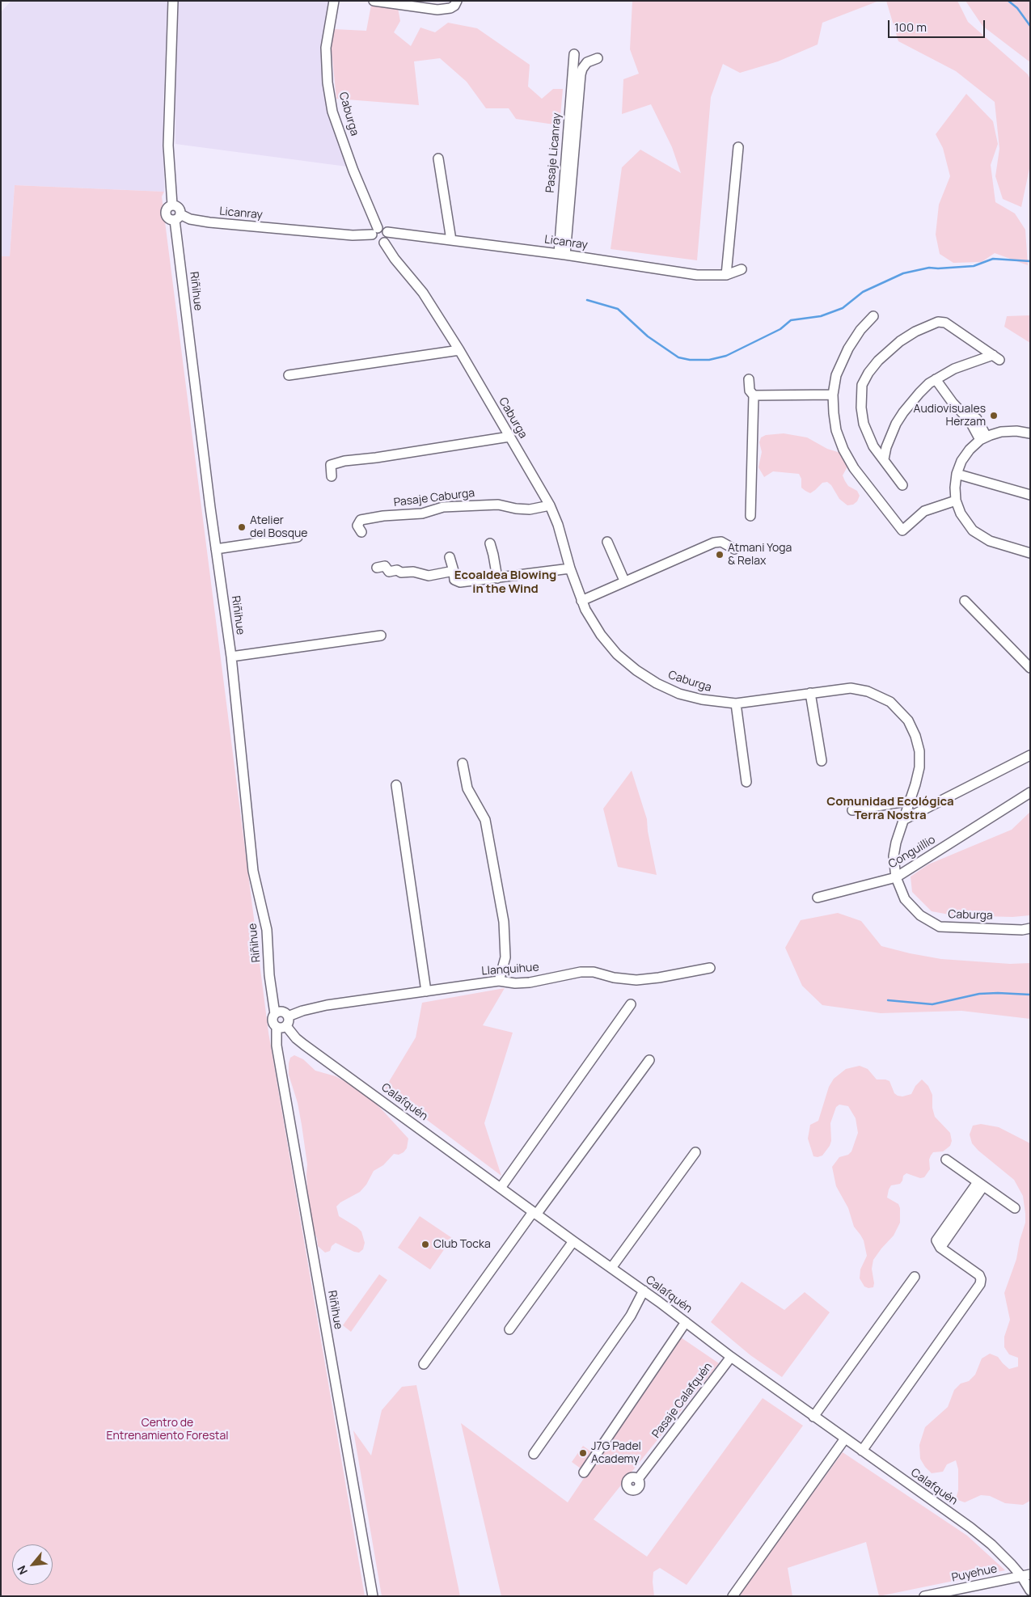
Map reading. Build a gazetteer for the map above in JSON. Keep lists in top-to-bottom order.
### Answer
{
  "streets": {
    "street": [
      "Caburga",
      "Pasaje Licanray",
      "Licanray",
      "Riñihue",
      "Pasaje Caburga",
      "Conguillio",
      "Llanquihue",
      "Calafquén",
      "Pasaje Calafquén",
      "Puyehue"
    ]
  },
  "crossings": [
    ["Caburga", "Licanray"],
    ["Caburga", "Pasaje Caburga"],
    ["Caburga", "Conguillio"],
    ["Pasaje Licanray", "Licanray"],
    ["Licanray", "Riñihue"],
    ["Riñihue", "Llanquihue"],
    ["Riñihue", "Calafquén"],
    ["Llanquihue", "Calafquén"],
    ["Calafquén", "Pasaje Calafquén"],
    ["Calafquén", "Puyehue"]
  ],
  "districts": ["Ecoaldea Blowing in the Wind", "Comunidad Ecológica Terra Nostra"],
  "parks": ["Centro de Entrenamiento Forestal"],
  "places": [
    "Audiovisuales Herzam",
    "Atelier del Bosque",
    "Atmani Yoga & Relax",
    "Club Tocka",
    "J7G Padel Academy"
  ],
  "scale_bar": "100 m",
  "north": "bottom left"
}
